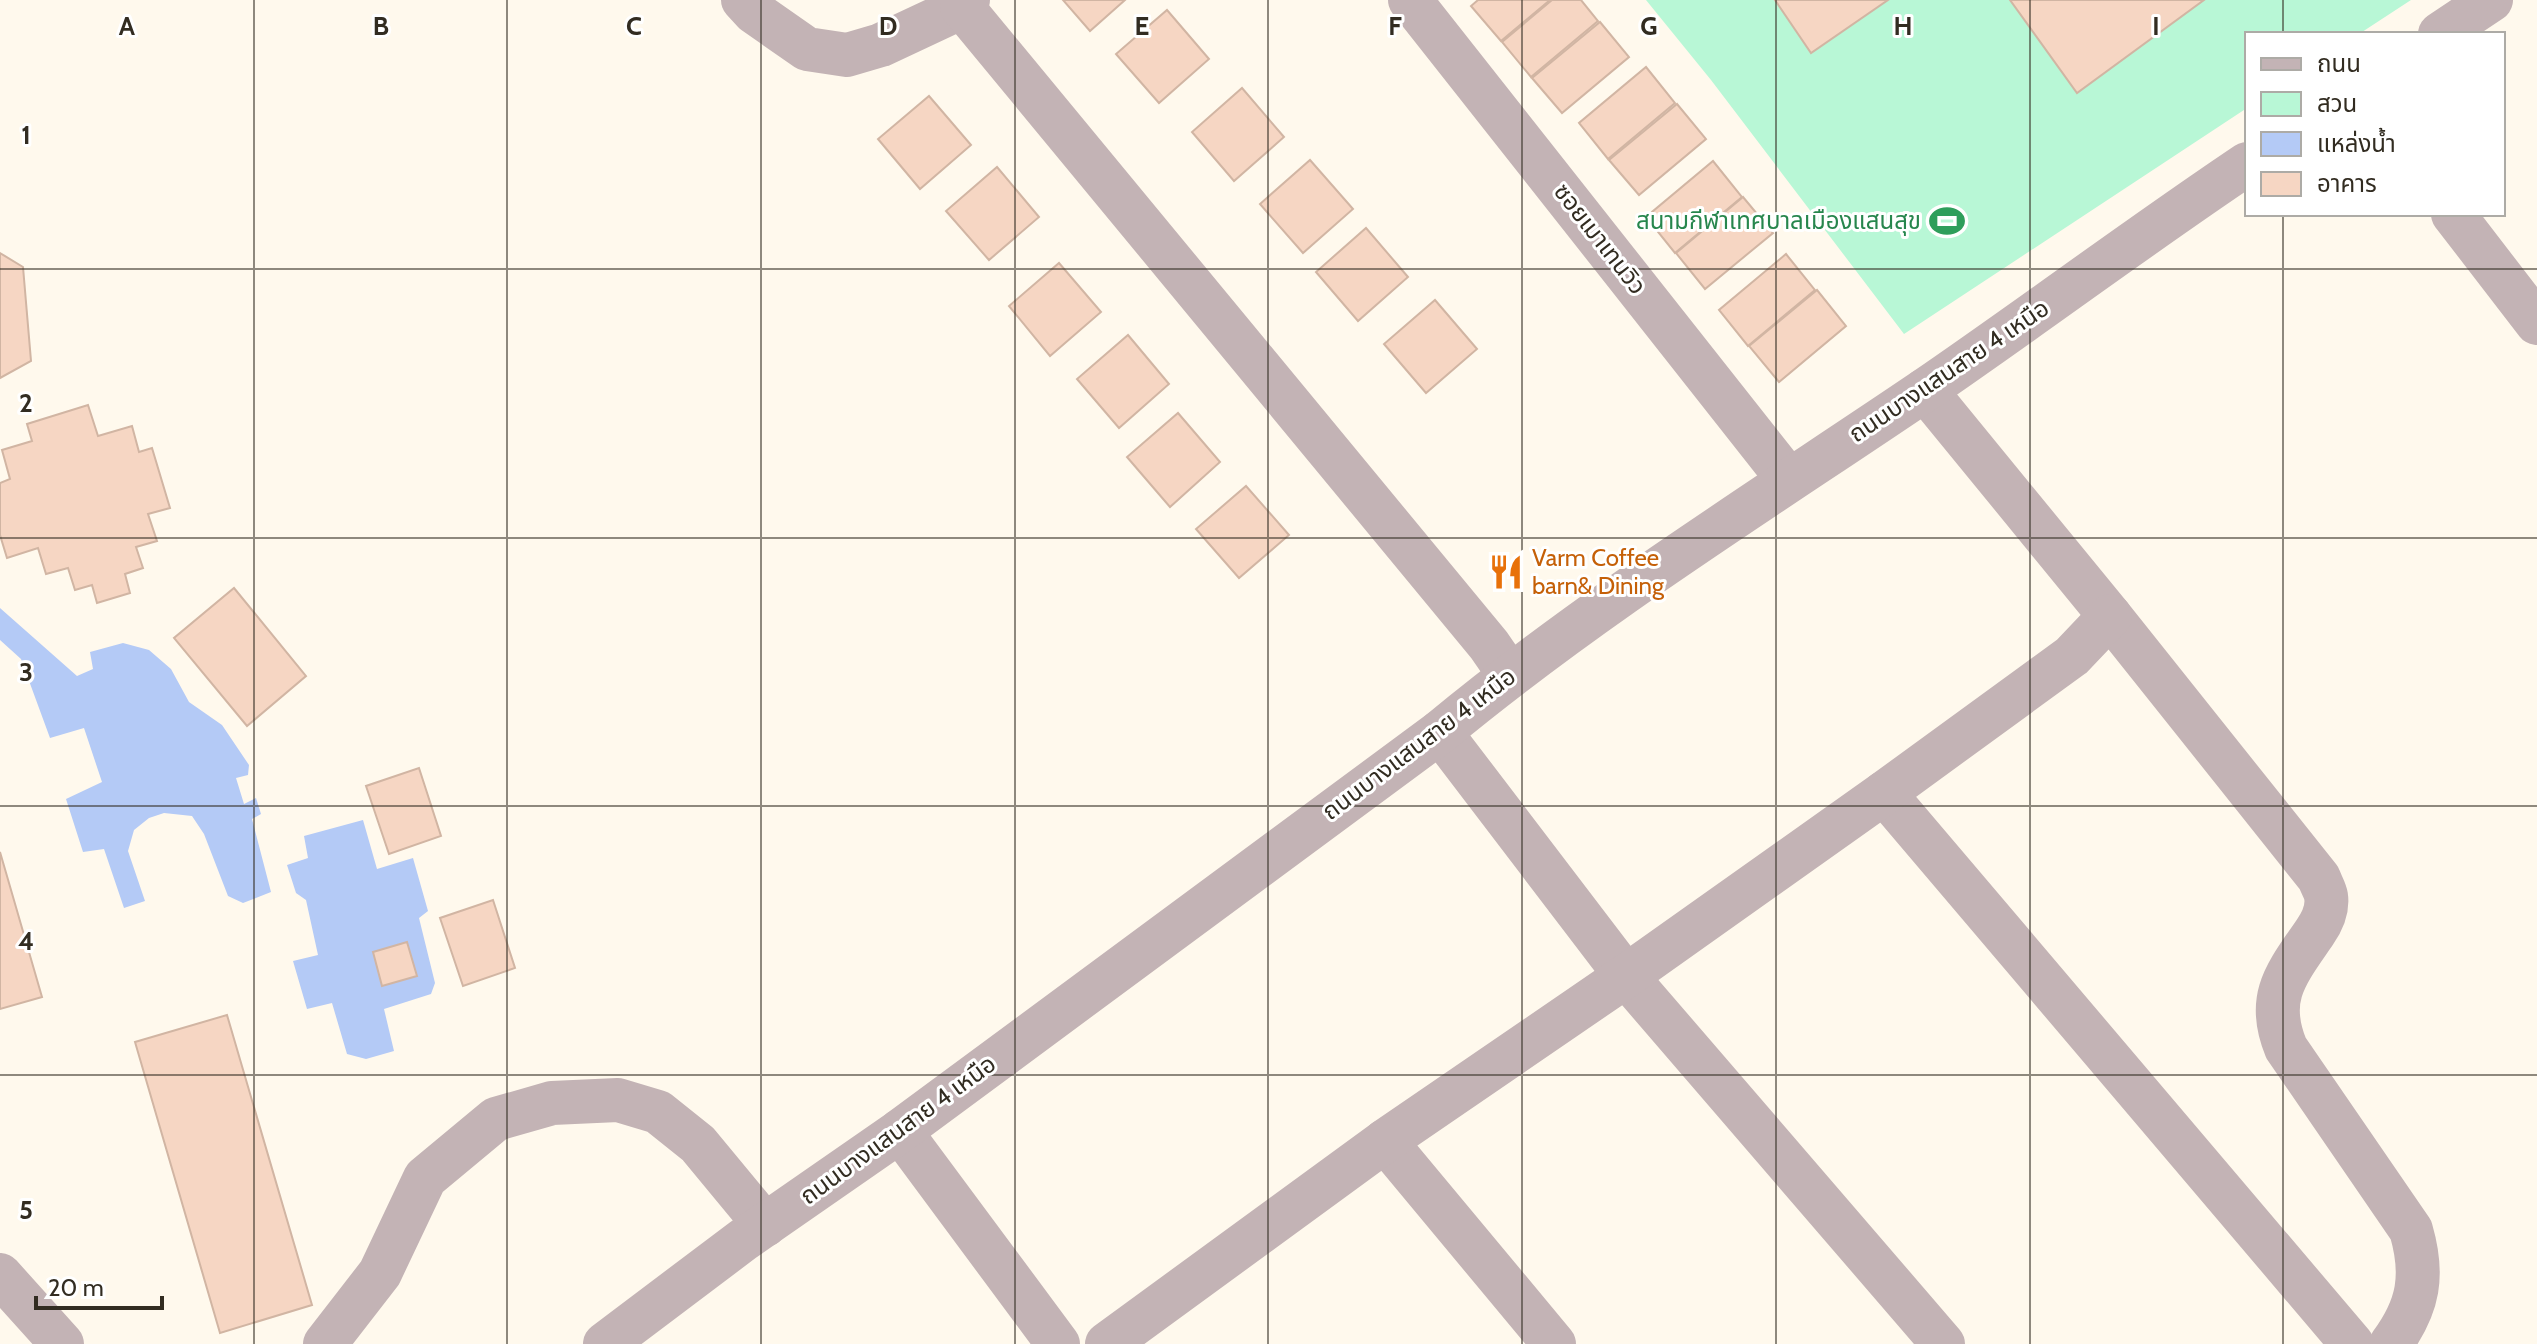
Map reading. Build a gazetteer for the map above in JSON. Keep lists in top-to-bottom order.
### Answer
{
  "streets": {
    "street": ["ซอยเมาเทนวิว", "ถนนบางแสนสาย 4 เหนือ"]
  },
  "crossings": [
    ["ซอยเมาเทนวิว", "ถนนบางแสนสาย 4 เหนือ"]
  ],
  "places": {
    "sports": ["สนามกีฬาเทศบาลเมืองแสนสุข"],
    "restaurant": ["Varm Coffee barn& Dining"]
  },
  "legend": [
    "ถนน",
    "สวน",
    "แหล่งน้ำ",
    "อาคาร"
  ],
  "scale_bar": "20 m",
  "grid": {
    "columns": [
      "A",
      "B",
      "C",
      "D",
      "E",
      "F",
      "G",
      "H",
      "I"
    ],
    "rows": [
      "1",
      "2",
      "3",
      "4",
      "5"
    ]
  }
}
